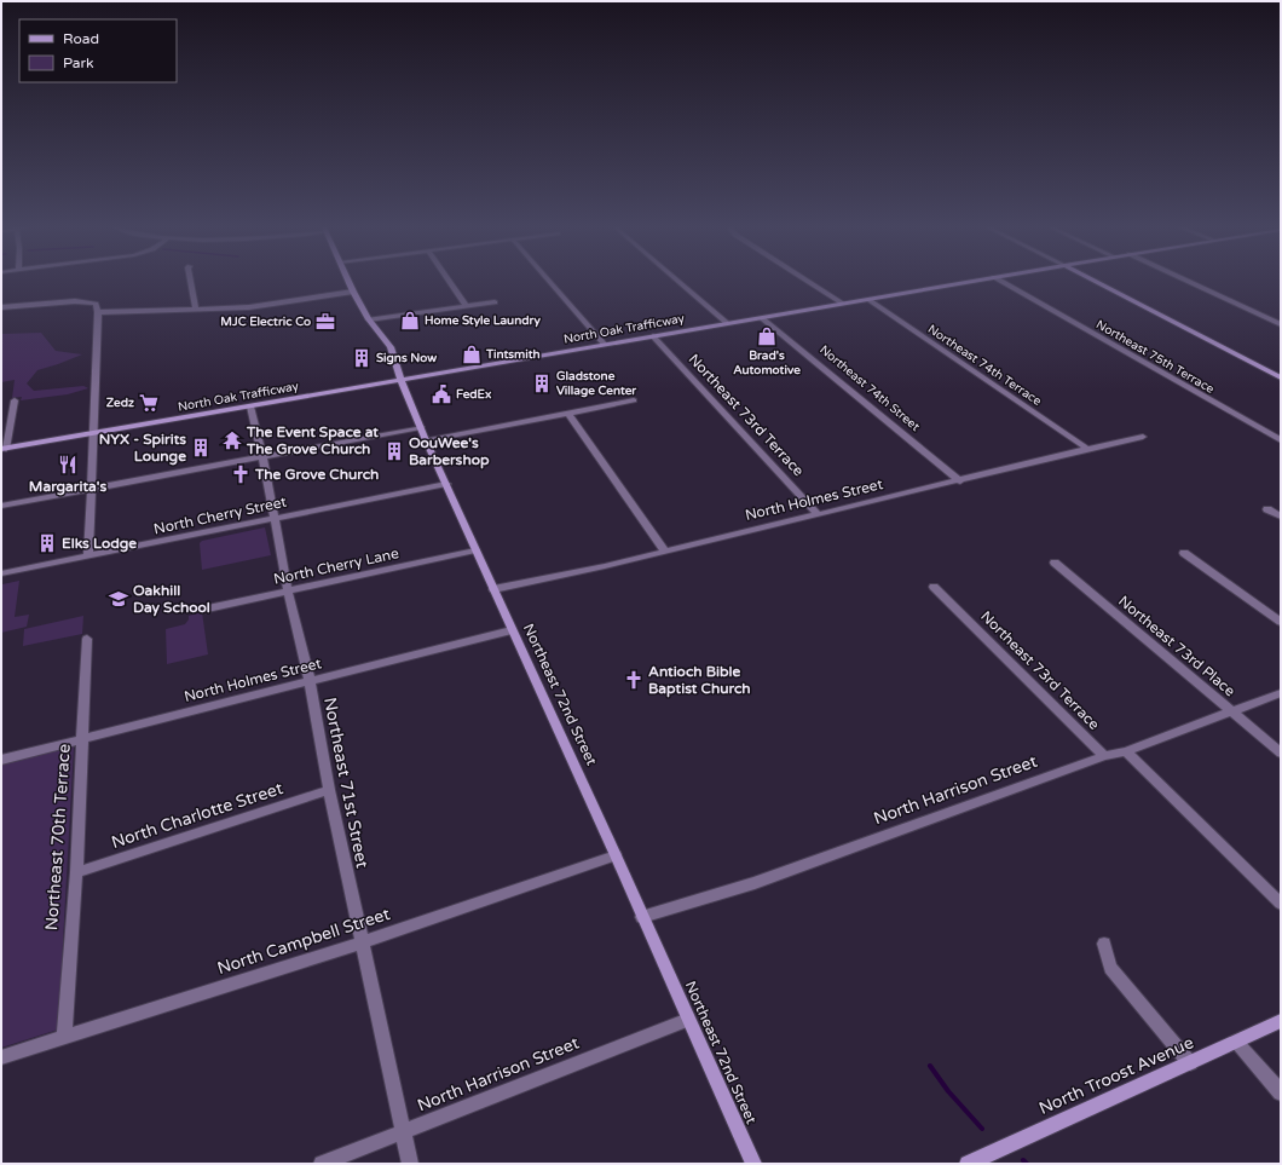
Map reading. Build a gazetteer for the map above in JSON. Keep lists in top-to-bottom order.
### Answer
{
  "streets": {
    "main road": ["North Oak Trafficway", "Northeast 72nd Street", "North Troost Avenue"],
    "street": [
      "Northeast 75th Terrace",
      "Northeast 74th Terrace",
      "Northeast 74th Street",
      "Northeast 73rd Terrace",
      "North Holmes Street",
      "North Cherry Street",
      "North Cherry Lane",
      "Northeast 73rd Place",
      "Northeast 71st Street",
      "North Harrison Street",
      "North Charlotte Street",
      "Northeast 70th Terrace",
      "North Campbell Street"
    ]
  },
  "crossings": [
    ["North Oak Trafficway", "Northeast 74th Terrace"],
    ["North Oak Trafficway", "Northeast 74th Street"],
    ["North Oak Trafficway", "Northeast 73rd Terrace"],
    ["North Oak Trafficway", "Northeast 72nd Street"],
    ["North Oak Trafficway", "Northeast 71st Street"],
    ["Northeast 74th Terrace", "North Holmes Street"],
    ["Northeast 74th Street", "North Holmes Street"],
    ["Northeast 73rd Terrace", "North Holmes Street"],
    ["Northeast 73rd Terrace", "North Harrison Street"],
    ["North Holmes Street", "Northeast 72nd Street"],
    ["North Holmes Street", "Northeast 71st Street"],
    ["North Holmes Street", "Northeast 70th Terrace"],
    ["North Cherry Street", "Northeast 72nd Street"],
    ["North Cherry Street", "Northeast 71st Street"],
    ["North Cherry Lane", "Northeast 72nd Street"],
    ["North Cherry Lane", "Northeast 71st Street"],
    ["Northeast 73rd Place", "North Harrison Street"],
    ["Northeast 72nd Street", "North Harrison Street"],
    ["Northeast 72nd Street", "North Campbell Street"],
    ["Northeast 71st Street", "North Harrison Street"],
    ["Northeast 71st Street", "North Charlotte Street"],
    ["Northeast 71st Street", "North Campbell Street"],
    ["North Charlotte Street", "Northeast 70th Terrace"],
    ["Northeast 70th Terrace", "North Campbell Street"]
  ],
  "places": {
    "shop": ["Home Style Laundry", "Brad's Automotive", "Tintsmith"],
    "office": ["MJC Electric Co"],
    "building": [
      "Signs Now",
      "Gladstone Village Center",
      "NYX - Spirits Lounge",
      "OouWee's Barbershop",
      "Elks Lodge"
    ],
    "public building": ["FedEx"],
    "supermarket": ["Zedz"],
    "temple": ["The Event Space at The Grove Church"],
    "restaurant": ["Margarita's"],
    "church": ["The Grove Church", "Antioch Bible Baptist Church"],
    "school or university": ["Oakhill Day School"]
  },
  "legend": ["Road", "Park"]
}
